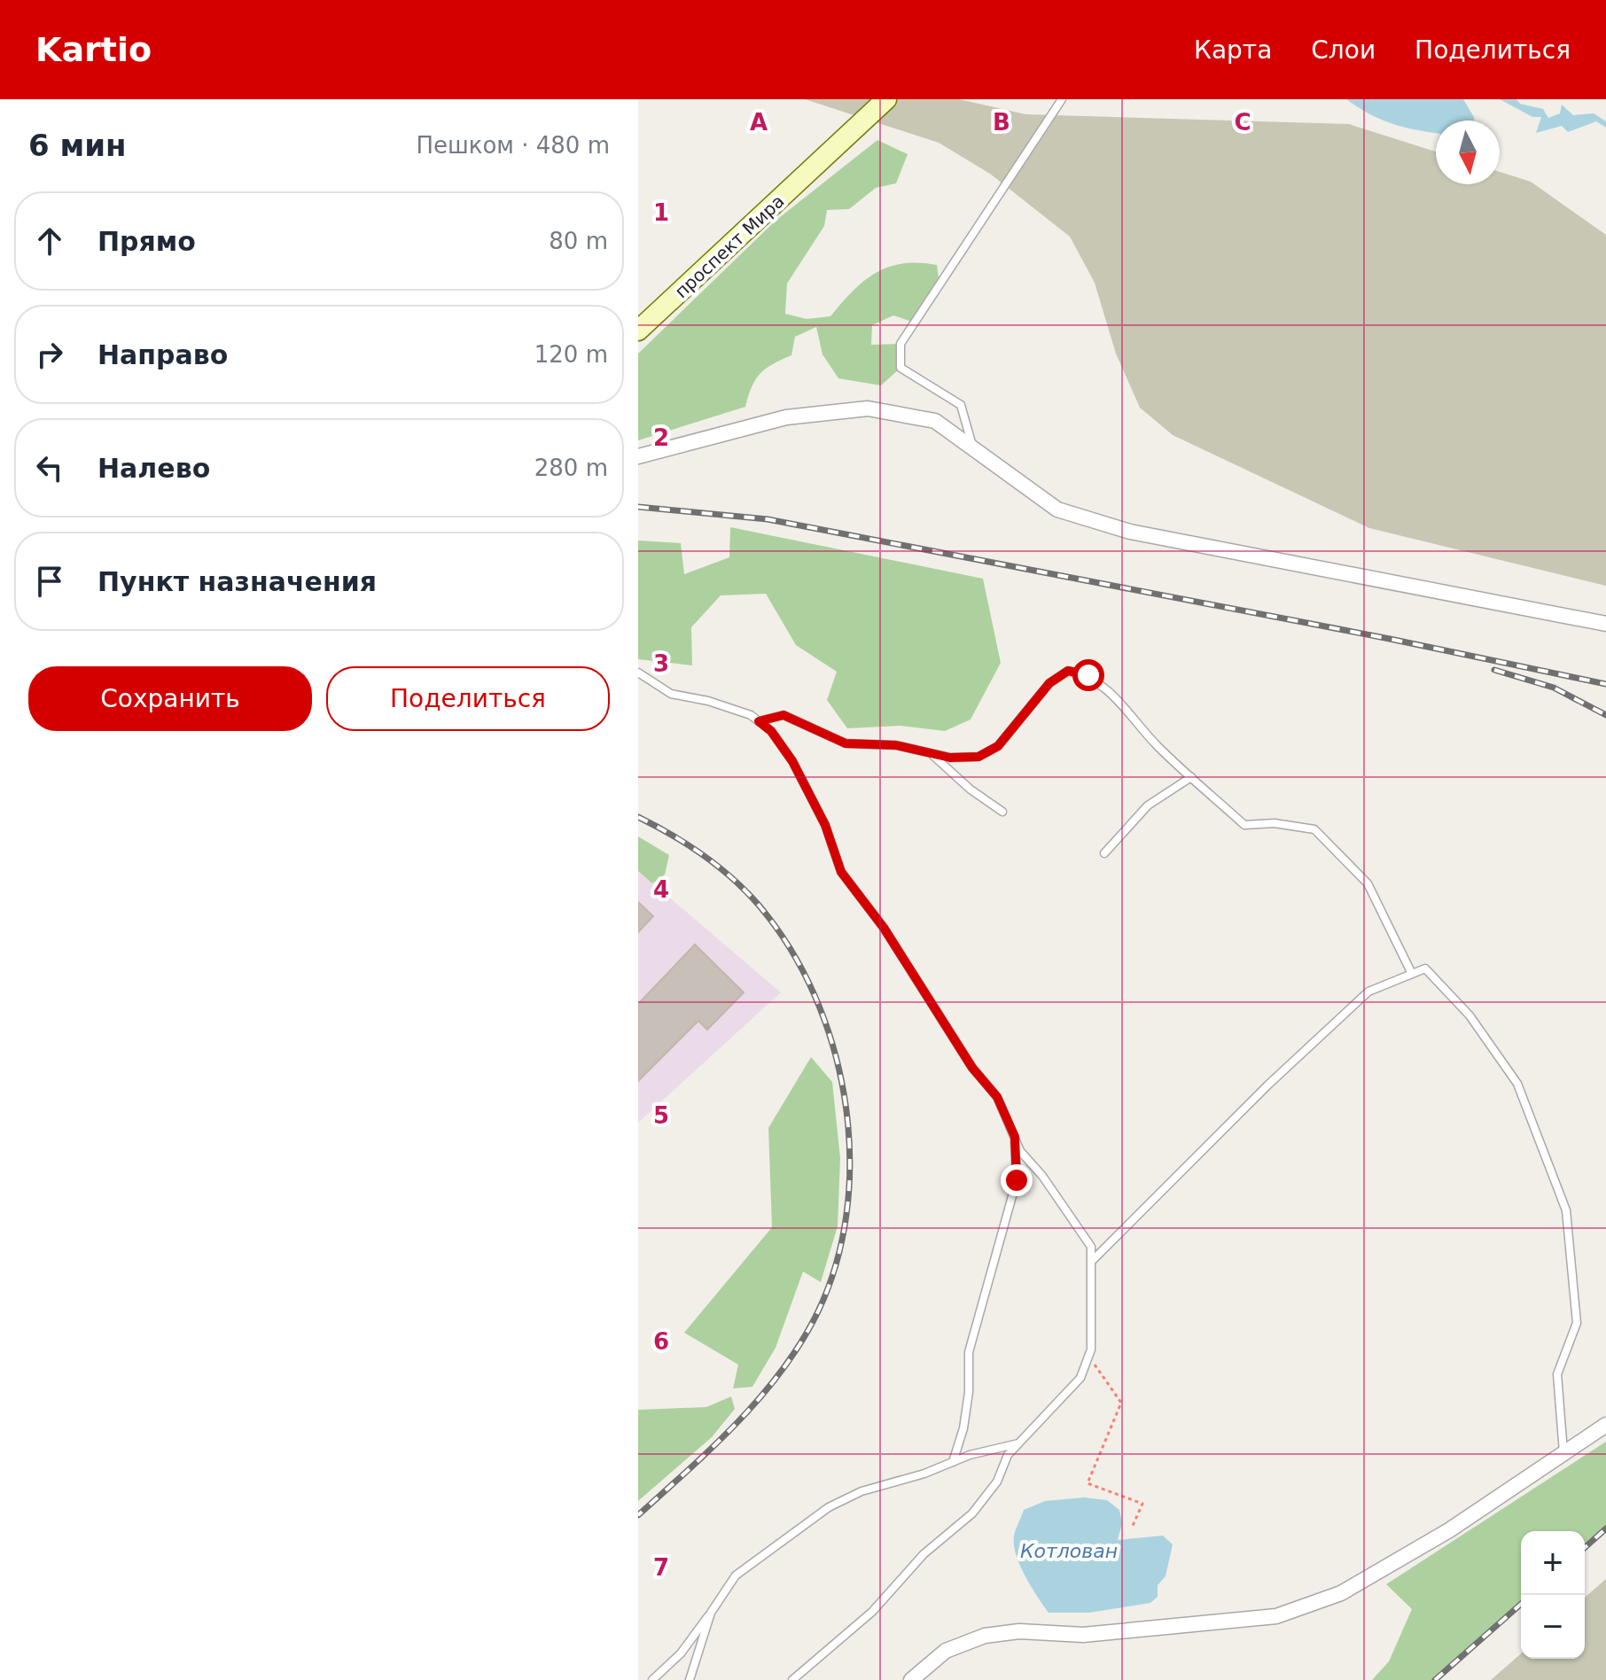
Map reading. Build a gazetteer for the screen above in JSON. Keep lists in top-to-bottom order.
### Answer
{
  "streets": {
    "main road": ["проспект Мира"]
  },
  "water": ["Котлован"],
  "north": "bottom",
  "page": {
    "header": "Kartio",
    "nav": ["Карта", "Слои", "Поделиться"],
    "heading": ["6 мин", "Пешком · 480 m"],
    "list": [
      ["Прямо", "80 m"],
      ["Направо", "120 m"],
      ["Налево", "280 m"],
      "Пункт назначения"
    ],
    "buttons": ["Сохранить", "Поделиться"],
    "map_buttons": ["+", "−"]
  },
  "grid": {
    "columns": ["A", "B", "C"],
    "rows": [
      "1",
      "2",
      "3",
      "4",
      "5",
      "6",
      "7"
    ]
  }
}
